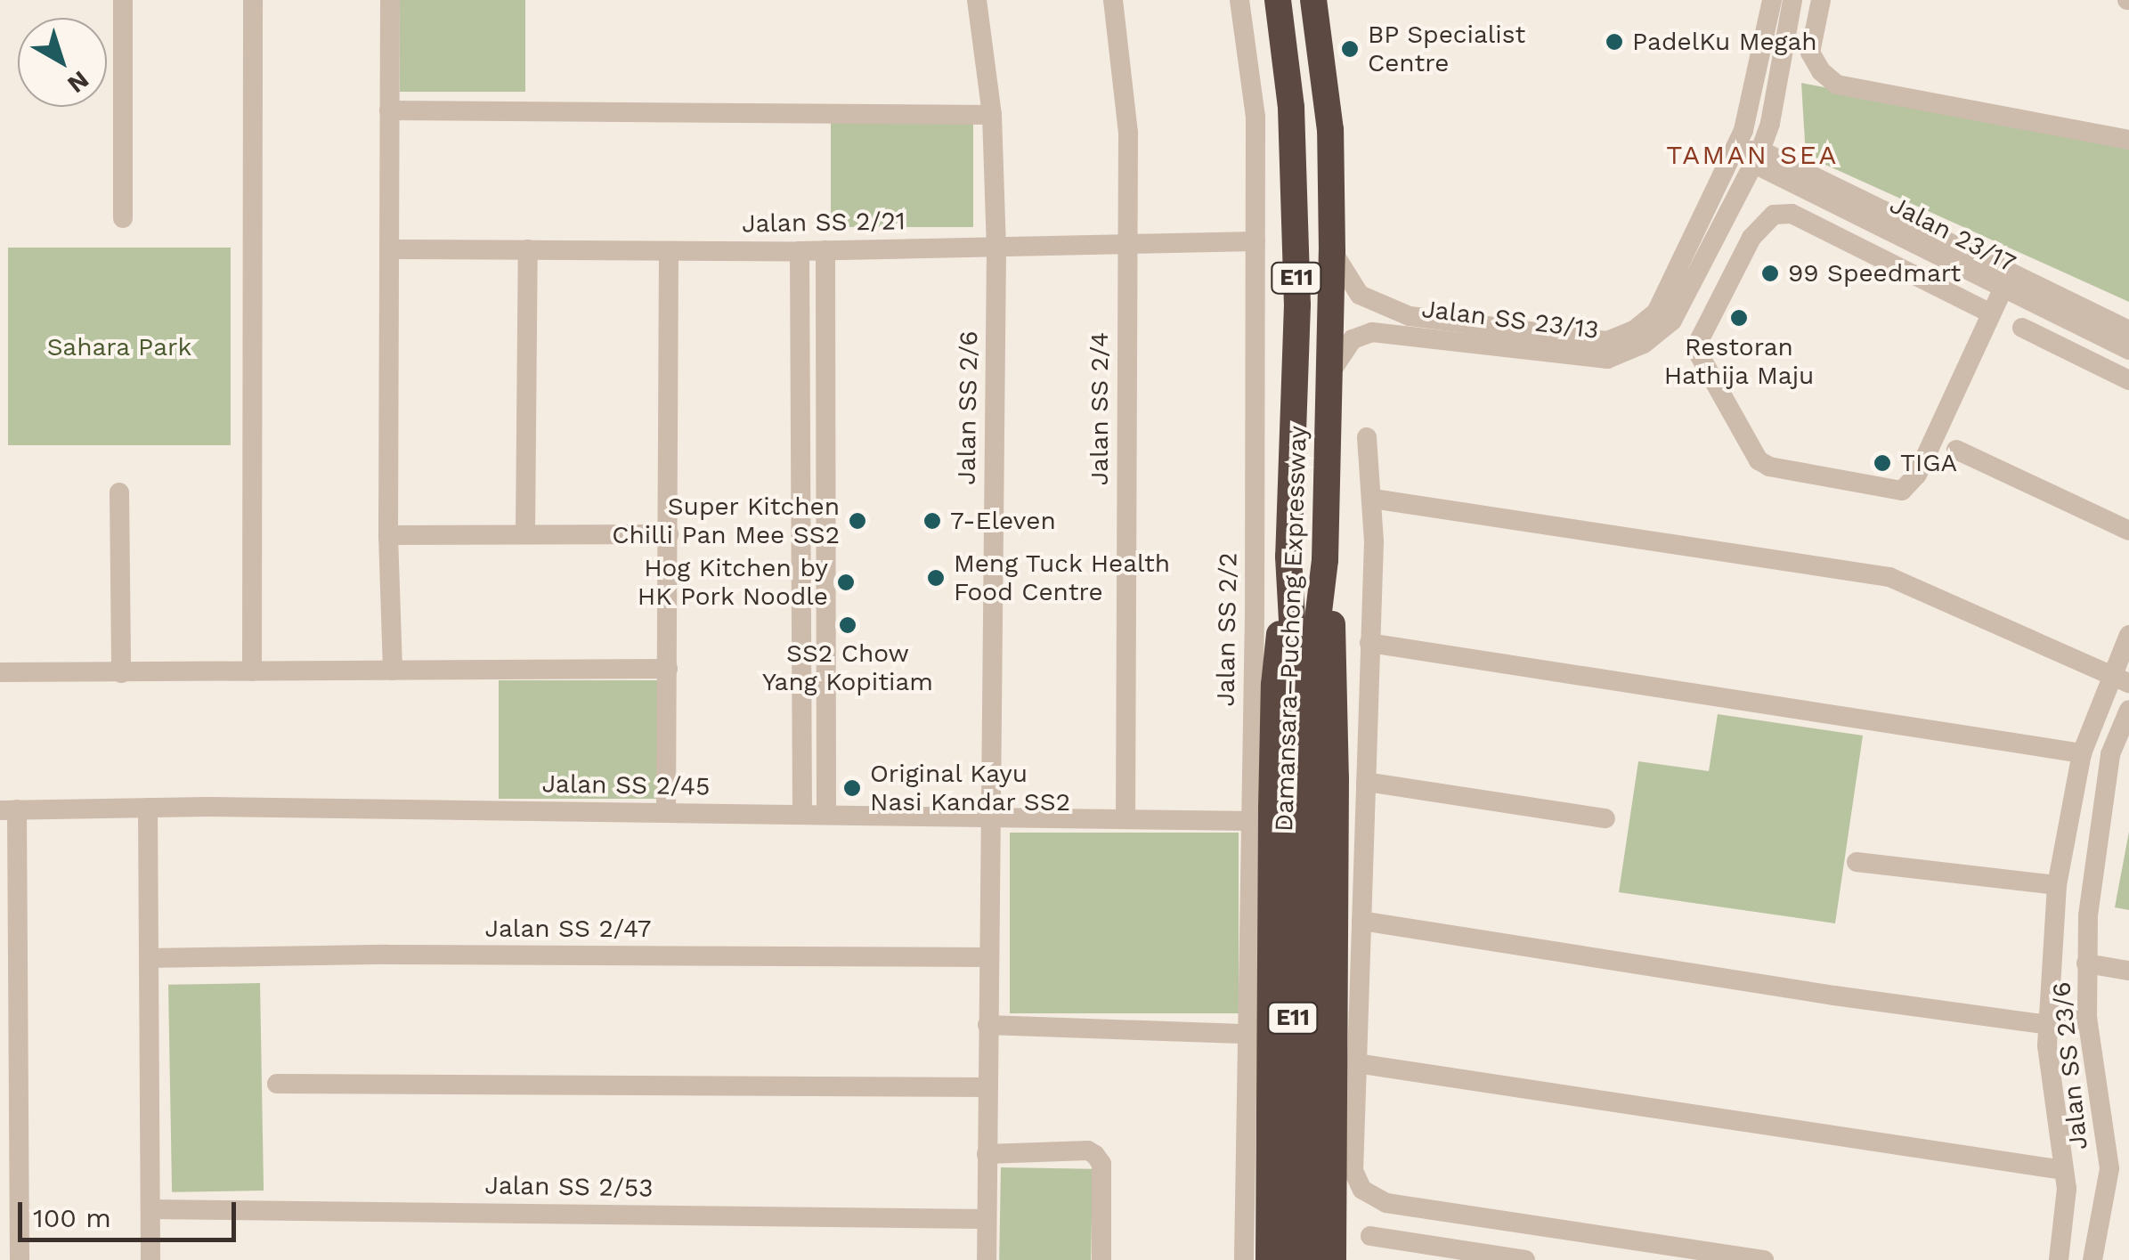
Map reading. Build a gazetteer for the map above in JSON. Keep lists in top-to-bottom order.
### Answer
{
  "streets": {
    "highway": ["E11", "Damansara–Puchong Expressway"],
    "street": [
      "Jalan SS 2/21",
      "Jalan 23/17",
      "Jalan SS 23/13",
      "Jalan SS 2/6",
      "Jalan SS 2/4",
      "Jalan SS 2/2",
      "Jalan SS 2/45",
      "Jalan SS 2/47",
      "Jalan SS 23/6",
      "Jalan SS 2/53"
    ]
  },
  "crossings": [
    ["Jalan SS 2/21", "Jalan SS 2/6"],
    ["Jalan SS 2/21", "Jalan SS 2/4"],
    ["Jalan SS 2/21", "Jalan SS 2/2"],
    ["Jalan 23/17", "Jalan SS 23/13"],
    ["Jalan SS 23/13", "Damansara–Puchong Expressway"],
    ["Jalan SS 2/6", "Jalan SS 2/45"],
    ["Jalan SS 2/6", "Jalan SS 2/47"],
    ["Jalan SS 2/6", "Jalan SS 2/53"],
    ["Jalan SS 2/4", "Jalan SS 2/45"],
    ["Jalan SS 2/2", "Jalan SS 2/45"]
  ],
  "districts": ["TAMAN SEA"],
  "parks": ["Sahara Park"],
  "places": [
    "PadelKu Megah",
    "BP Specialist Centre",
    "99 Speedmart",
    "Restoran Hathija Maju",
    "TIGA",
    "Super Kitchen Chilli Pan Mee SS2",
    "7-Eleven",
    "Meng Tuck Health Food Centre",
    "Hog Kitchen by HK Pork Noodle",
    "SS2 Chow Yang Kopitiam",
    "Original Kayu Nasi Kandar SS2"
  ],
  "scale_bar": "100 m",
  "north": "bottom right"
}
